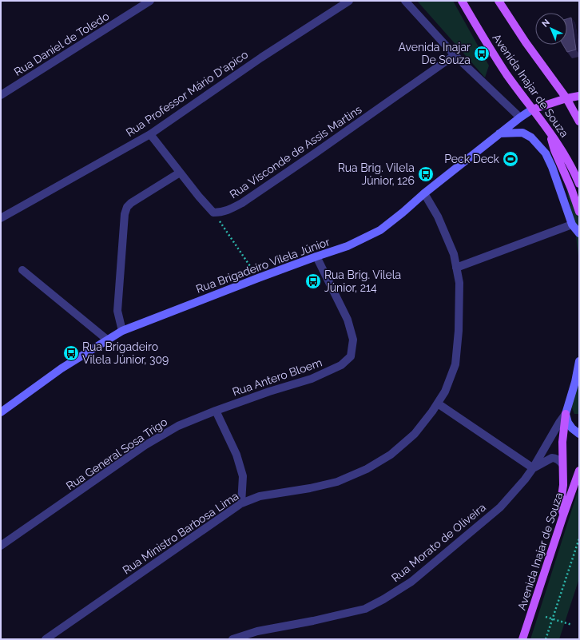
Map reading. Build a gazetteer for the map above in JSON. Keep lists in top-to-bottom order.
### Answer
{
  "streets": {
    "main road": ["Avenida Inajar de Souza"],
    "street": [
      "Rua Daniel de Toledo",
      "Rua Professor Mário D'apico",
      "Rua Visconde de Assis Martins",
      "Rua Brigadeiro Vilela Júnior",
      "Rua Antero Bloem",
      "Rua General Sosa Trigo",
      "Rua Ministro Barbosa Lima",
      "Rua Morato de Oliveira"
    ]
  },
  "crossings": [
    ["Avenida Inajar de Souza", "Rua Brigadeiro Vilela Júnior"],
    ["Rua Brigadeiro Vilela Júnior", "Rua Antero Bloem"],
    ["Rua Brigadeiro Vilela Júnior", "Rua Ministro Barbosa Lima"],
    ["Rua Antero Bloem", "Rua General Sosa Trigo"]
  ],
  "places": {
    "bus stop": [
      "Avenida Inajar De Souza",
      "Rua Brig. Vilela Júnior, 126",
      "Rua Brig. Vilela Júnior, 214",
      "Rua Brigadeiro Vilela Júnior, 309"
    ],
    "sports": ["Peck Deck"]
  },
  "north": "top left"
}
